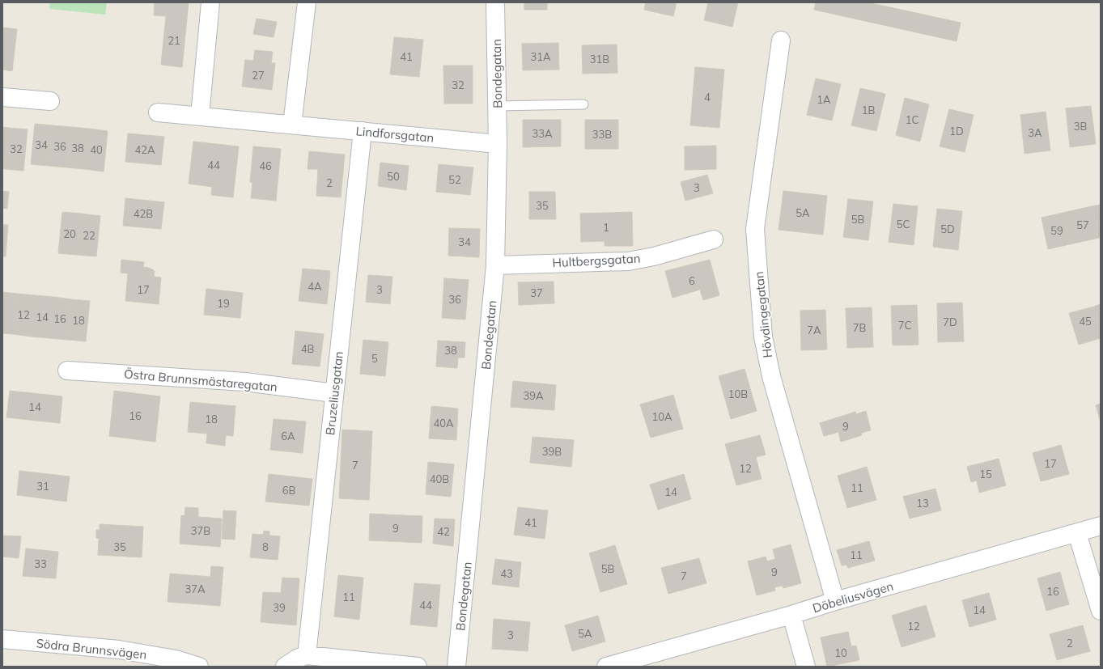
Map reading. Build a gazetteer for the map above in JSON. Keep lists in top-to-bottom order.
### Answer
{
  "streets": {
    "street": [
      "Bondegatan",
      "Lindforsgatan",
      "Hultbergsgatan",
      "Hövdingegatan",
      "Östra Brunnsmästaregatan",
      "Bruzeliusgatan",
      "Döbeliusvägen",
      "Södra Brunnsvägen"
    ]
  },
  "crossings": [
    ["Bondegatan", "Lindforsgatan"],
    ["Bondegatan", "Hultbergsgatan"],
    ["Lindforsgatan", "Bruzeliusgatan"],
    ["Hövdingegatan", "Döbeliusvägen"],
    ["Östra Brunnsmästaregatan", "Bruzeliusgatan"]
  ],
  "house_numbers": [
    "21",
    "41",
    "31A",
    "31B",
    "27",
    "32",
    "4",
    "1A",
    "1B",
    "1C",
    "3B",
    "1D",
    "3A",
    "33A",
    "33B",
    "34",
    "36",
    "38",
    "32",
    "40",
    "42A",
    "44",
    "46",
    "50",
    "52",
    "2",
    "3",
    "35",
    "5A",
    "42B",
    "5B",
    "5C",
    "57",
    "1",
    "5D",
    "59",
    "20",
    "22",
    "34",
    "6",
    "4A",
    "17",
    "3",
    "37",
    "36",
    "19",
    "12",
    "14",
    "16",
    "18",
    "45",
    "7D",
    "7C",
    "7B",
    "7A",
    "4B",
    "38",
    "5",
    "10B",
    "39A",
    "14",
    "16",
    "10A",
    "18",
    "40A",
    "9",
    "6A",
    "39B",
    "17",
    "7",
    "12",
    "15",
    "40B",
    "31",
    "11",
    "6B",
    "14",
    "13",
    "41",
    "9",
    "37B",
    "42",
    "35",
    "8",
    "11",
    "33",
    "5B",
    "9",
    "43",
    "7",
    "37A",
    "16",
    "11",
    "44",
    "39",
    "14",
    "12",
    "5A",
    "3",
    "2",
    "10"
  ]
}
